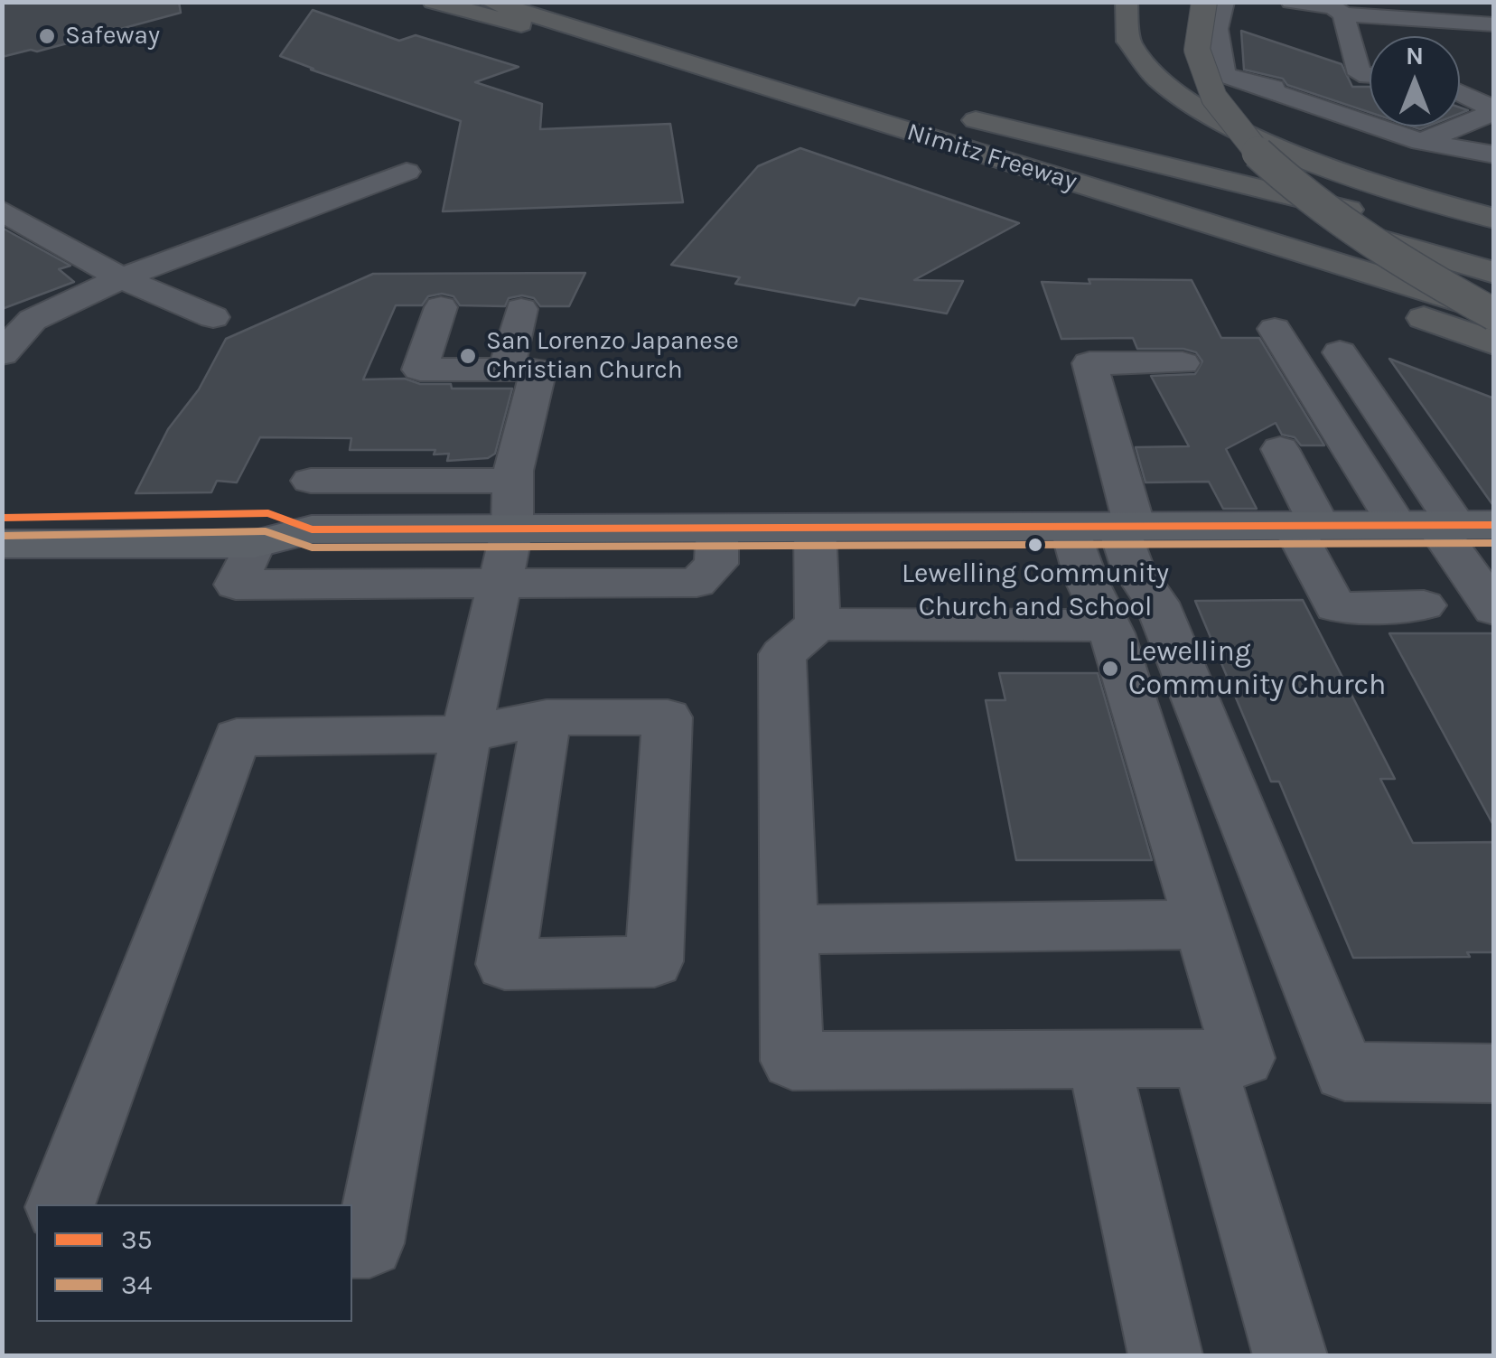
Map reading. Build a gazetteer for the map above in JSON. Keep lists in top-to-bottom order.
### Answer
{
  "streets": {
    "highway": ["Nimitz Freeway"]
  },
  "places": [
    "Safeway",
    "San Lorenzo Japanese Christian Church",
    "Lewelling Community Church and School",
    "Lewelling Community Church"
  ],
  "lines": ["transit line 35", "transit line 34"],
  "legend": ["35", "34"],
  "north": "top"
}
